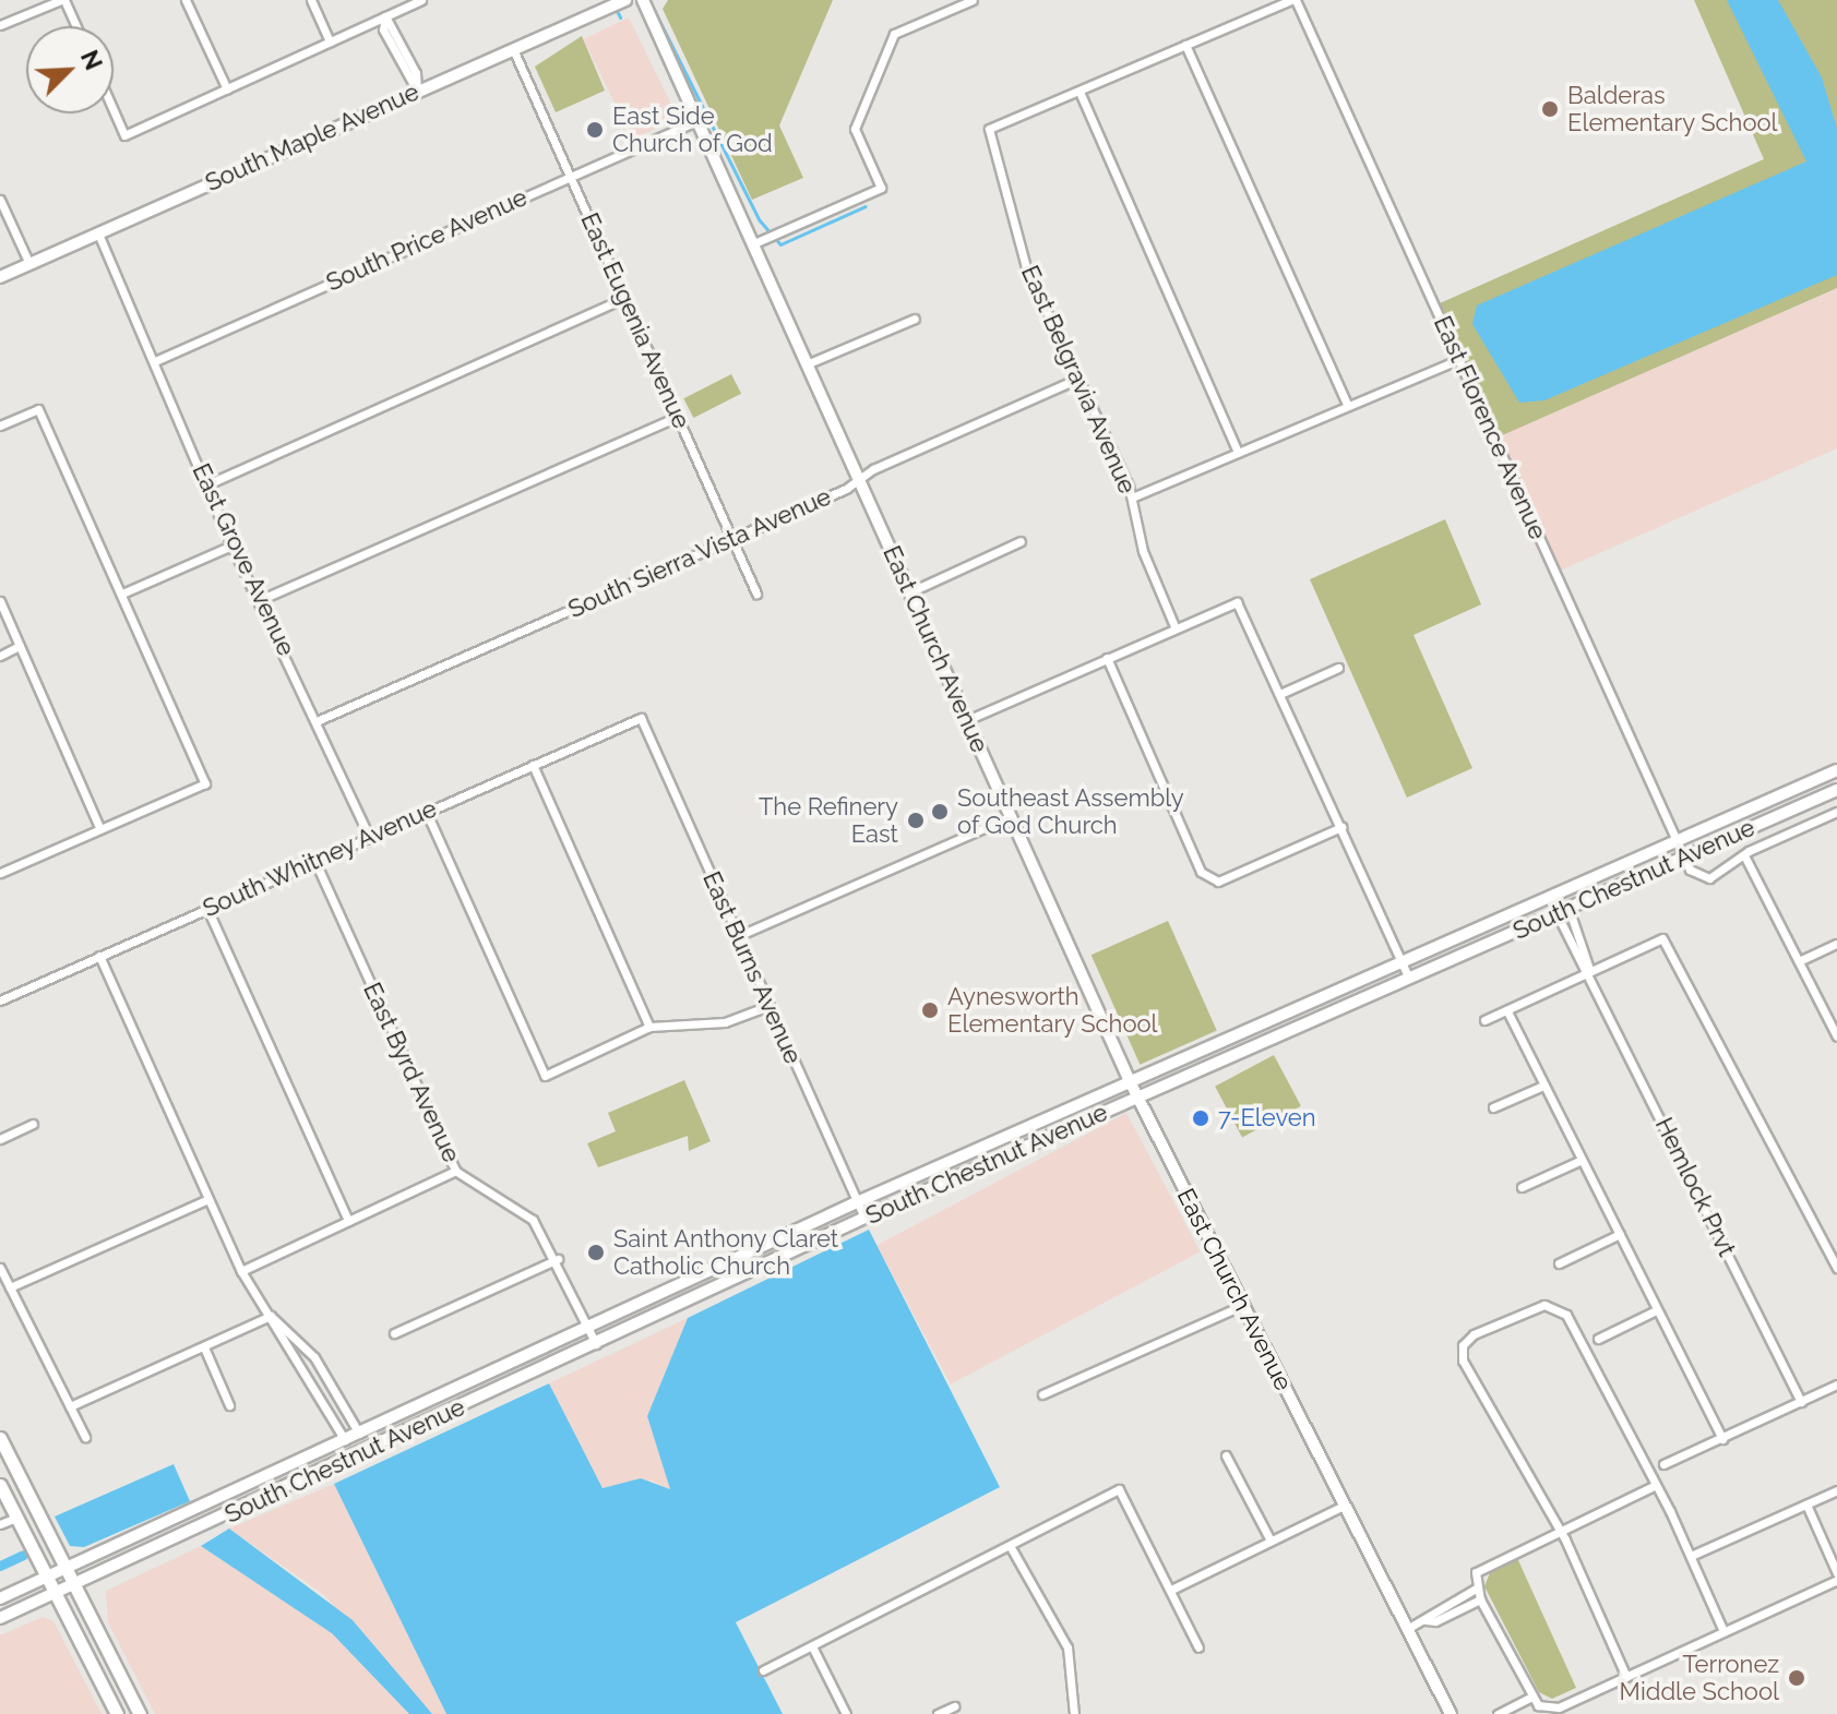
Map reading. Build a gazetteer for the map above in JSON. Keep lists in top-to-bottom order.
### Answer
{
  "streets": {
    "main road": ["South Maple Avenue", "East Church Avenue", "South Chestnut Avenue"],
    "street": [
      "South Price Avenue",
      "East Eugenia Avenue",
      "East Belgravia Avenue",
      "East Florence Avenue",
      "South Sierra Vista Avenue",
      "East Grove Avenue",
      "South Whitney Avenue",
      "East Burns Avenue",
      "East Byrd Avenue",
      "Hemlock Prvt"
    ]
  },
  "crossings": [
    ["South Maple Avenue", "East Eugenia Avenue"],
    ["South Maple Avenue", "East Grove Avenue"],
    ["South Price Avenue", "East Eugenia Avenue"],
    ["South Price Avenue", "East Grove Avenue"],
    ["South Price Avenue", "East Church Avenue"],
    ["East Eugenia Avenue", "South Sierra Vista Avenue"],
    ["East Belgravia Avenue", "South Sierra Vista Avenue"],
    ["East Florence Avenue", "South Chestnut Avenue"],
    ["South Sierra Vista Avenue", "East Grove Avenue"],
    ["South Sierra Vista Avenue", "East Church Avenue"],
    ["East Grove Avenue", "South Whitney Avenue"],
    ["East Church Avenue", "South Chestnut Avenue"],
    ["South Whitney Avenue", "East Burns Avenue"],
    ["South Whitney Avenue", "East Byrd Avenue"],
    ["South Chestnut Avenue", "East Burns Avenue"],
    ["South Chestnut Avenue", "East Byrd Avenue"],
    ["South Chestnut Avenue", "Hemlock Prvt"]
  ],
  "places": [
    "Balderas Elementary School",
    "East Side Church of God",
    "Southeast Assembly of God Church",
    "The Refinery East",
    "Aynesworth Elementary School",
    "7-Eleven",
    "Saint Anthony Claret Catholic Church",
    "Terronez Middle School"
  ],
  "north": "top right"
}
